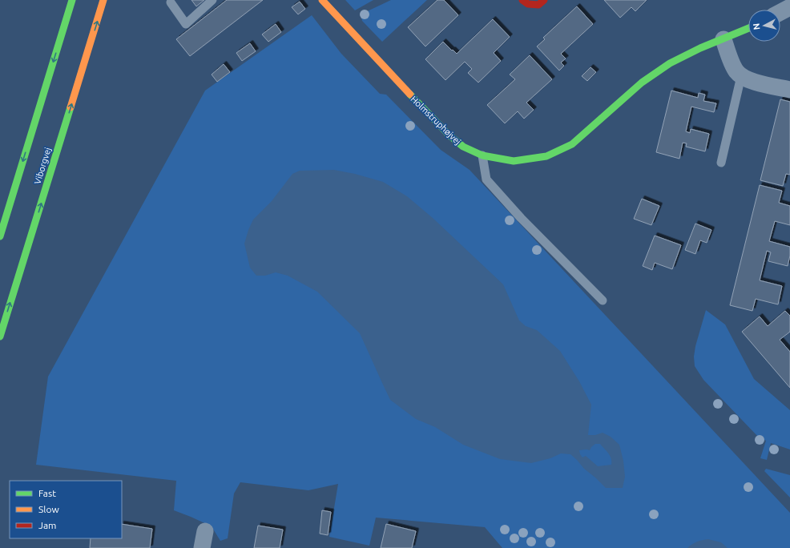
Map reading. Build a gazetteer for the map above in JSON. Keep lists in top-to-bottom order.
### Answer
{
  "streets": {
    "main road": ["Holmstruphøjvej", "Viborgvej"]
  },
  "legend": ["Fast", "Slow", "Jam"],
  "north": "left"
}
